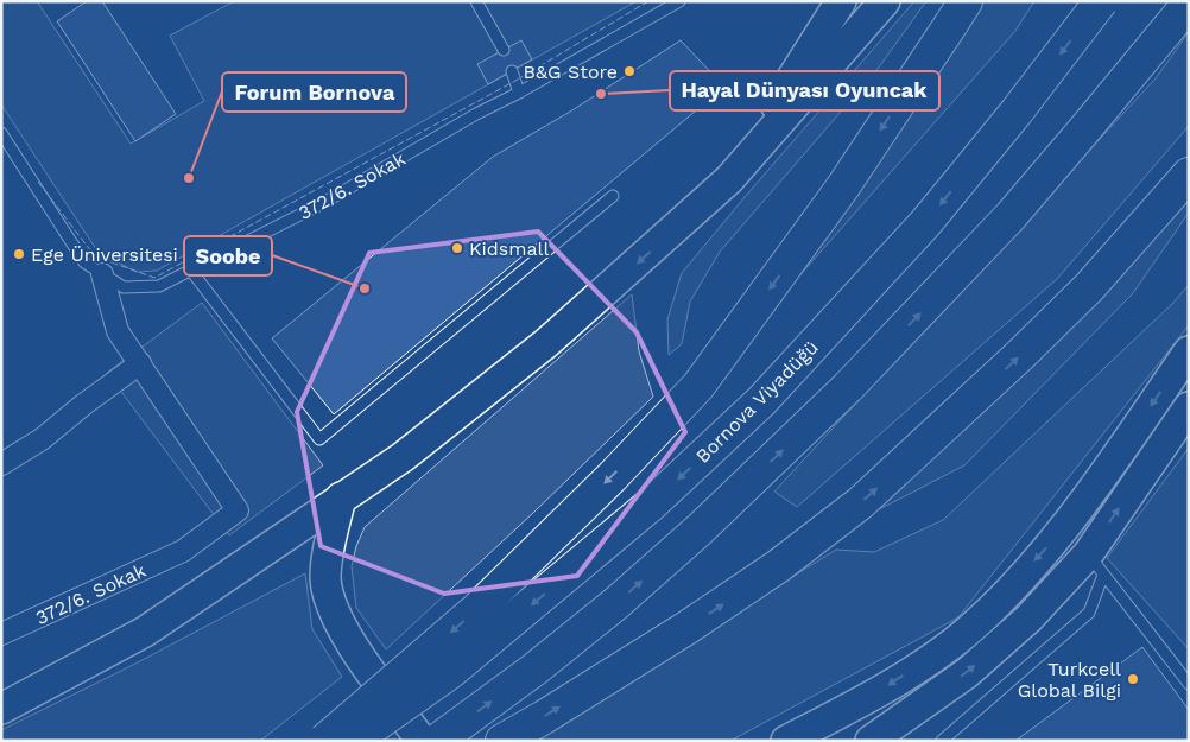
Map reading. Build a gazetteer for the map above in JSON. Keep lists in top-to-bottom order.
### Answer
{
  "streets": {
    "highway": ["Bornova Viyadüğü"],
    "street": ["372/6. Sokak"]
  },
  "places": [
    "B&G Store",
    "Hayal Dünyası Oyuncak",
    "Forum Bornova",
    "Kidsmall",
    "Ege Üniversitesi",
    "Soobe",
    "Turkcell Global Bilgi"
  ]
}
